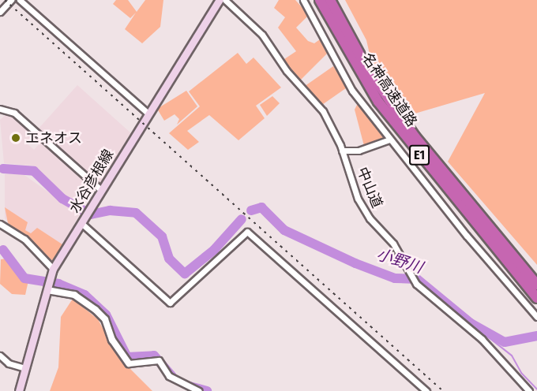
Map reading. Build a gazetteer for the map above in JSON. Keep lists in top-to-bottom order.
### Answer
{
  "streets": {
    "highway": ["名神高速道路", "E1"],
    "main road": ["水谷彦根線"],
    "street": ["中山道"]
  },
  "water": ["小野川"],
  "places": ["エネオス"]
}
